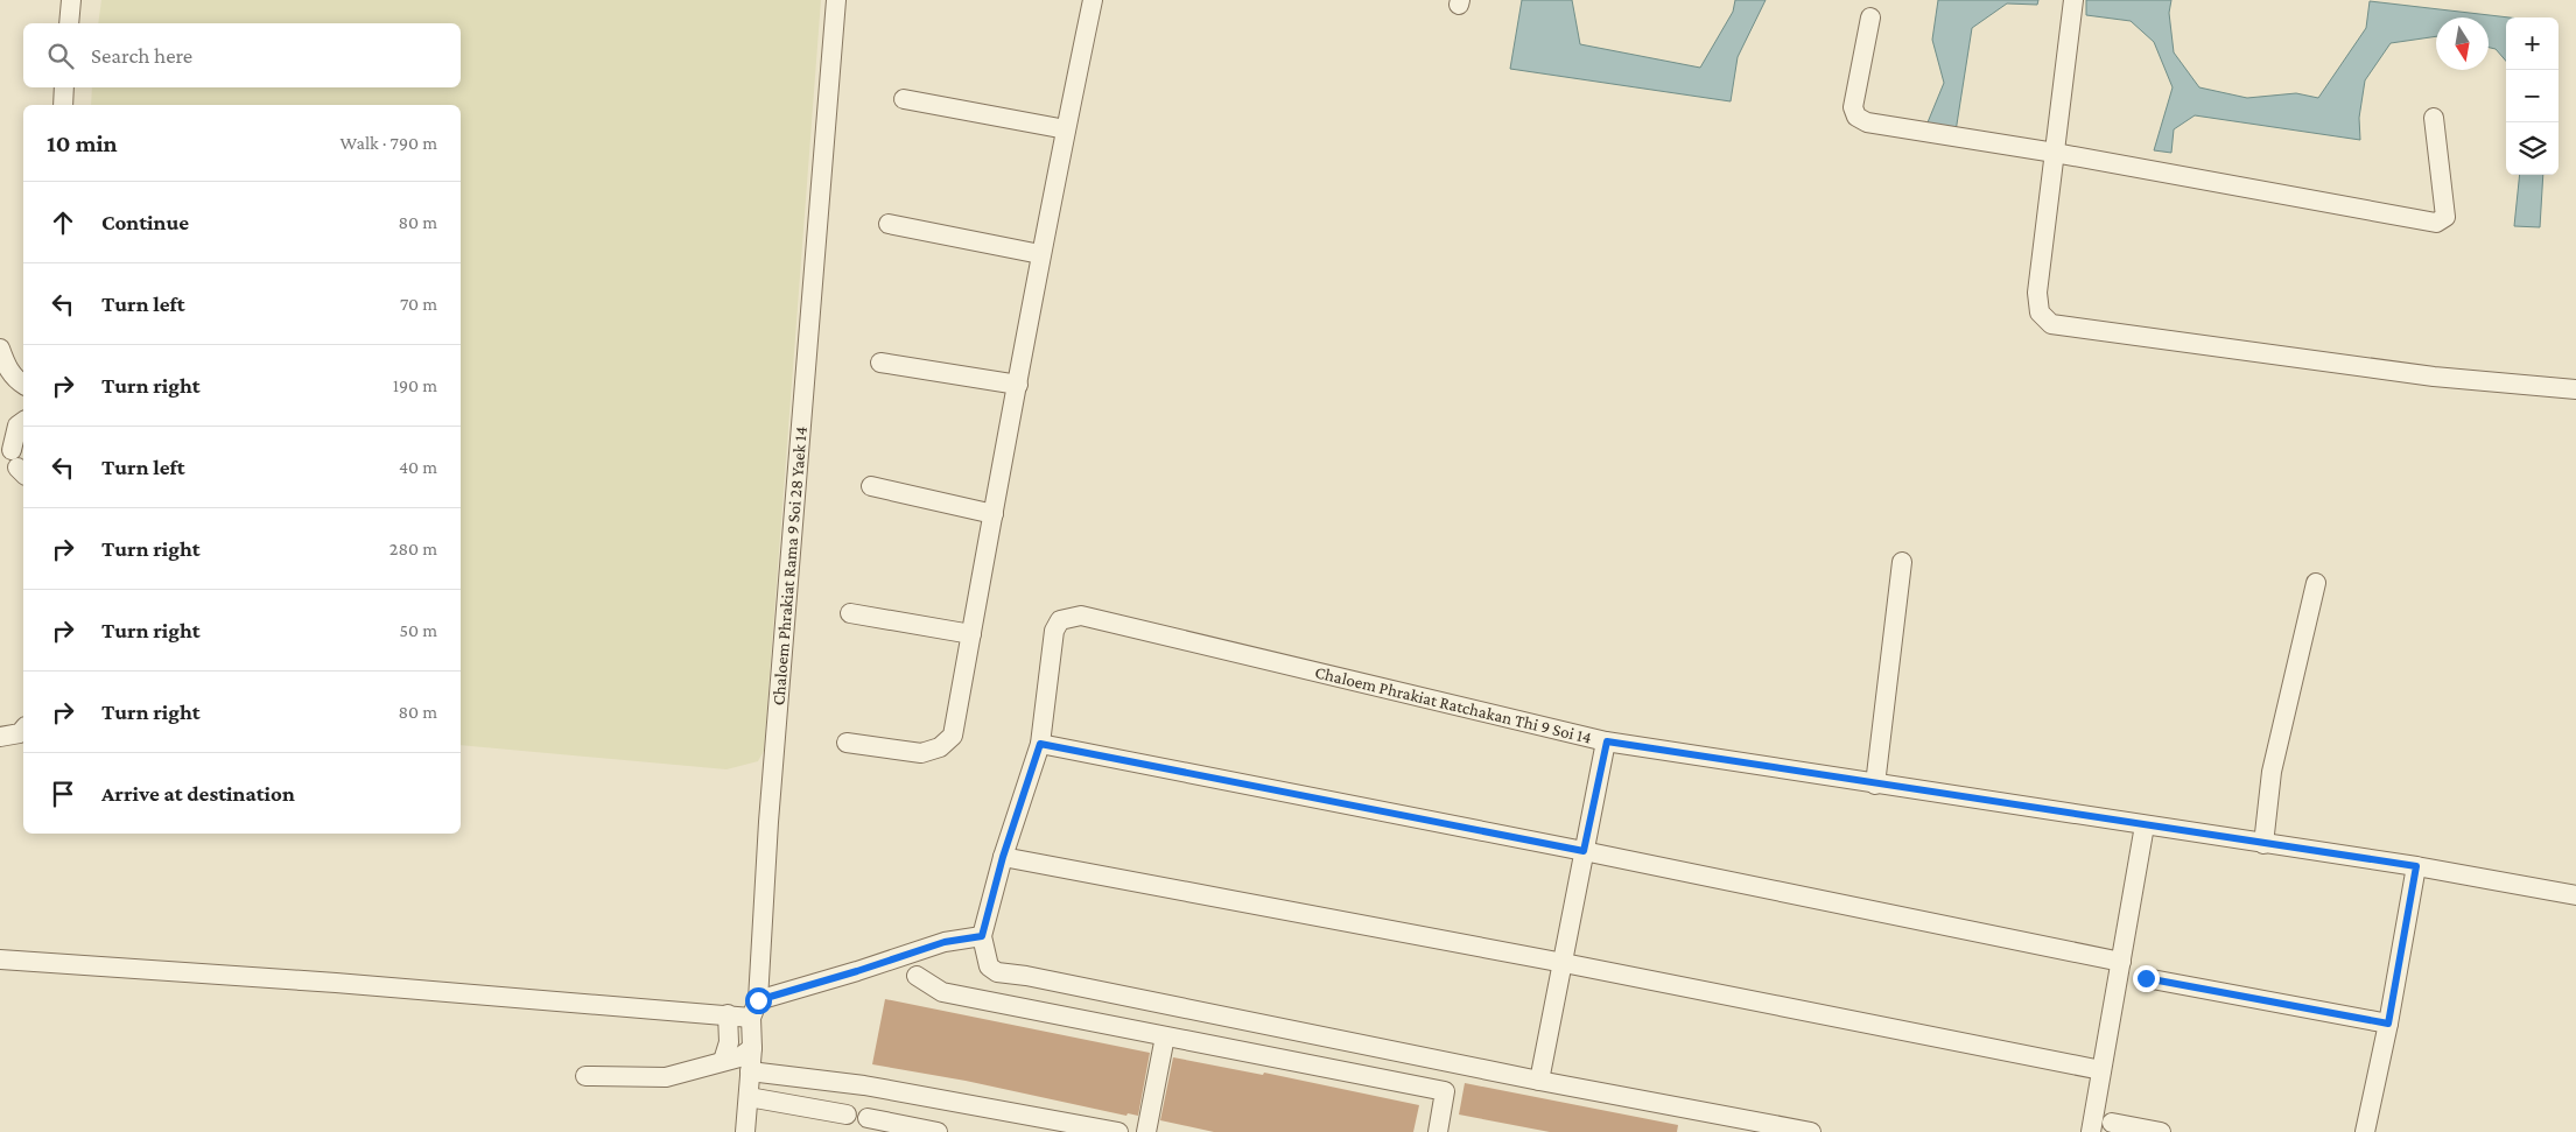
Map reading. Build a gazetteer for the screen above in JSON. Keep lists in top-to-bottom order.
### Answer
{
  "streets": {
    "street": ["Chaloem Phrakiat Rama 9 Soi 28 Yaek 14", "Chaloem Phrakiat Ratchakan Thi 9 Soi 14"]
  },
  "north": "bottom",
  "page": {
    "map_buttons": ["+", "−"],
    "search": "Search here",
    "heading": ["10 min", "Walk · 790 m"],
    "list": [
      ["Continue", "80 m"],
      ["Turn left", "70 m"],
      ["Turn right", "190 m"],
      ["Turn left", "40 m"],
      ["Turn right", "280 m"],
      ["Turn right", "50 m"],
      ["Turn right", "80 m"],
      "Arrive at destination"
    ]
  }
}
